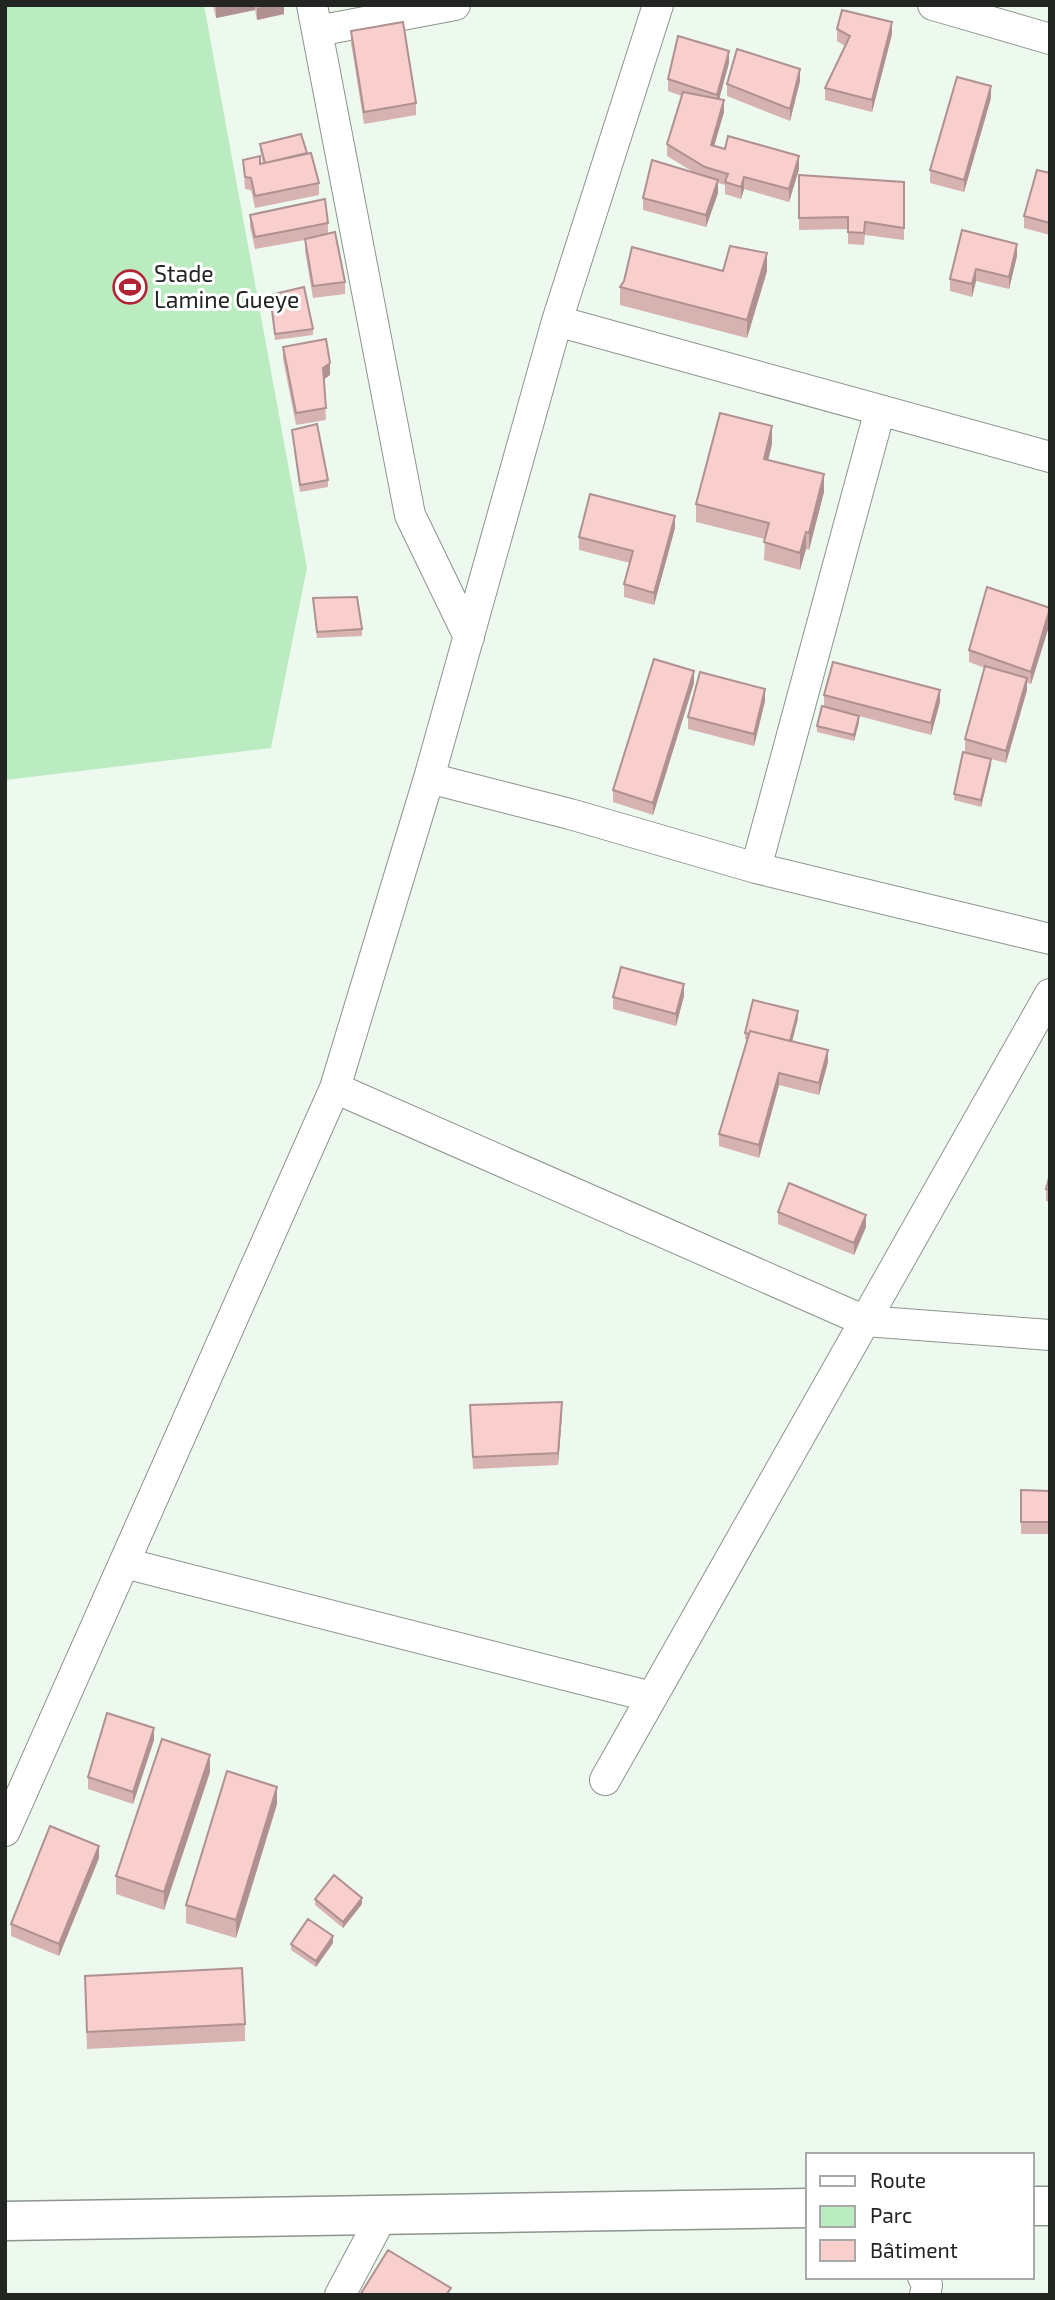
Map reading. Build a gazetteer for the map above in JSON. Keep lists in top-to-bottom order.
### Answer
{
  "places": {
    "sports": ["Stade Lamine Gueye"]
  },
  "legend": ["Route", "Parc", "Bâtiment"]
}
